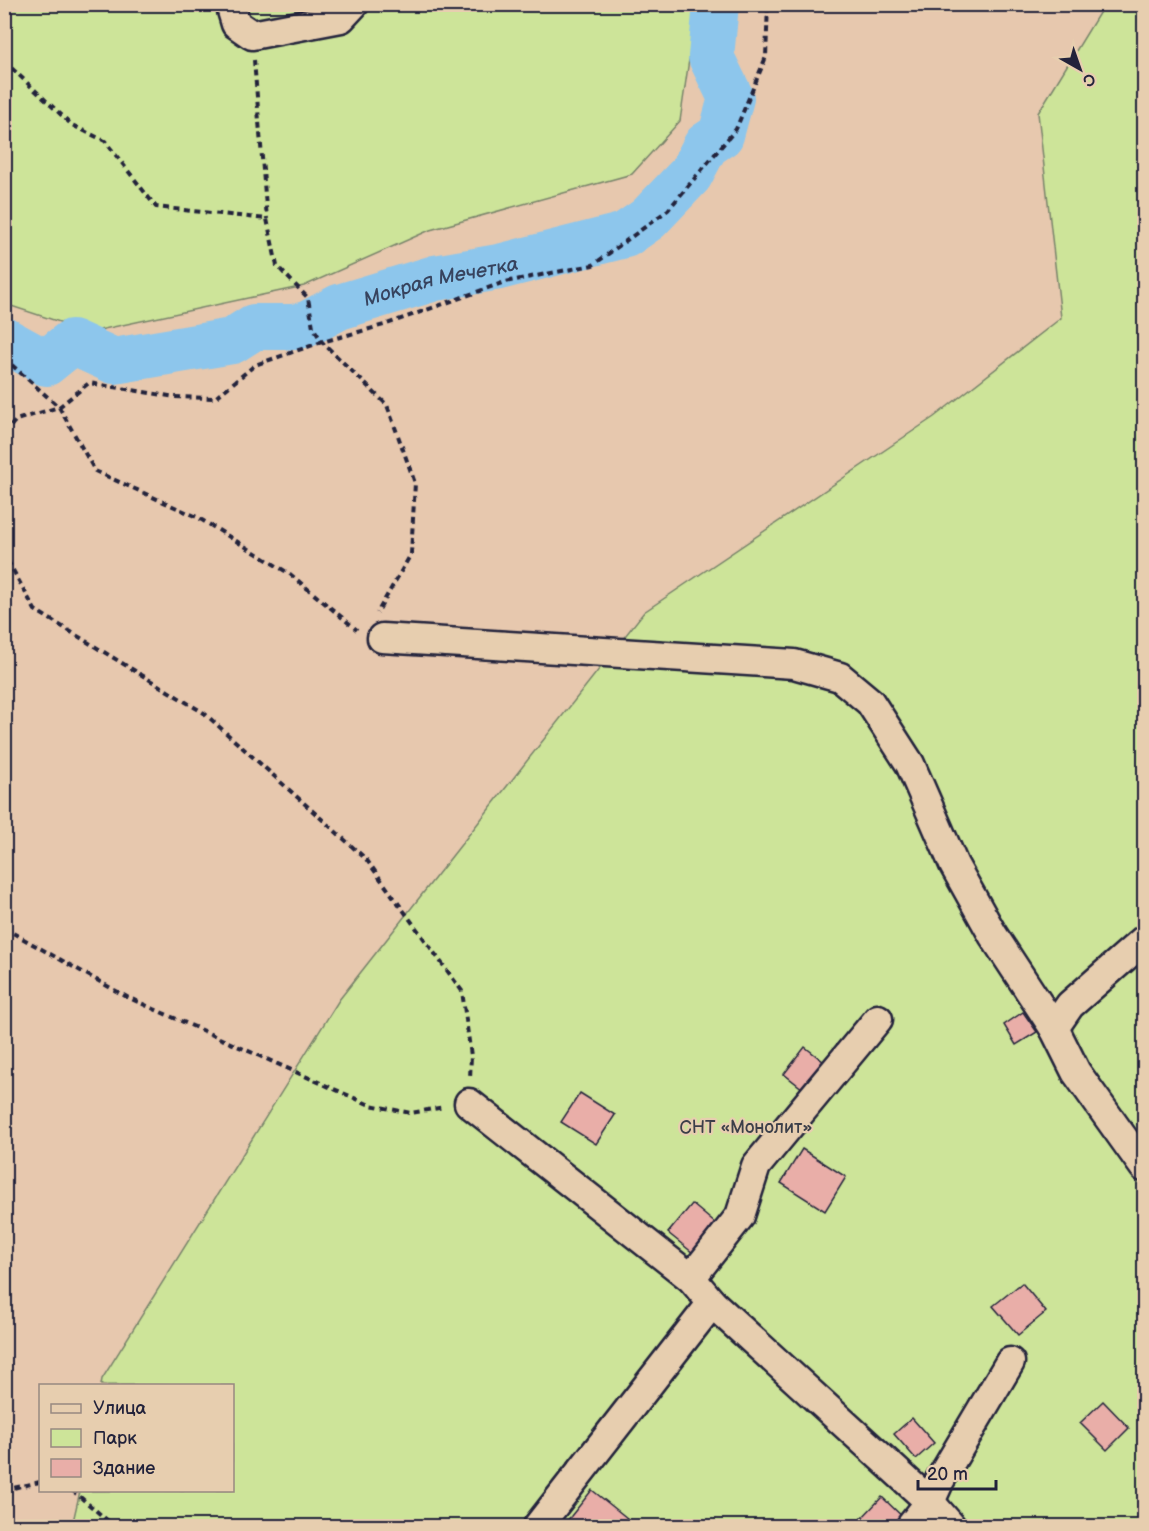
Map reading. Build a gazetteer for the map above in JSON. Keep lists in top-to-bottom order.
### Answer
{
  "water": ["Мокрая Мечетка"],
  "parks": ["СНТ «Монолит»"],
  "legend": ["Улица", "Парк", "Здание"],
  "scale_bar": "20 m",
  "north": "bottom right"
}
